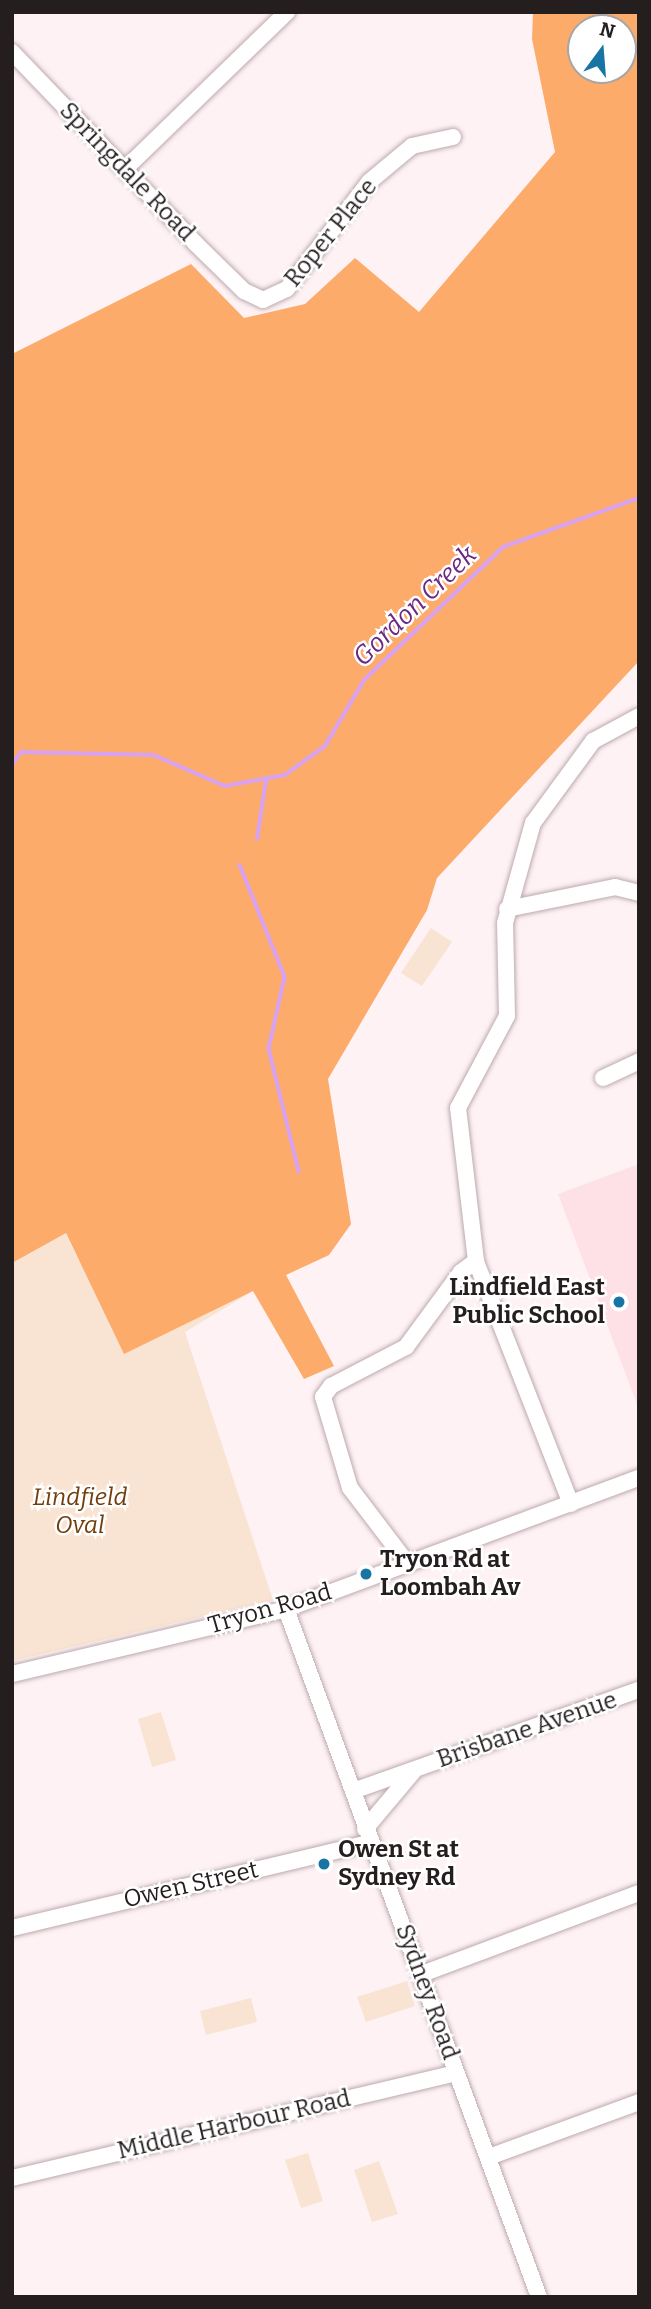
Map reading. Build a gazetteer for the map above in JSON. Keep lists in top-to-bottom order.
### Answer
{
  "streets": {
    "street": [
      "Springdale Road",
      "Roper Place",
      "Tryon Road",
      "Brisbane Avenue",
      "Owen Street",
      "Sydney Road",
      "Middle Harbour Road"
    ]
  },
  "crossings": [
    ["Springdale Road", "Roper Place"],
    ["Tryon Road", "Sydney Road"],
    ["Brisbane Avenue", "Owen Street"],
    ["Brisbane Avenue", "Sydney Road"],
    ["Owen Street", "Sydney Road"],
    ["Sydney Road", "Middle Harbour Road"]
  ],
  "water": ["Gordon Creek"],
  "parks": ["Lindfield Oval"],
  "places": ["Lindfield East Public School", "Tryon Rd at Loombah Av", "Owen St at Sydney Rd"],
  "north": "top"
}
